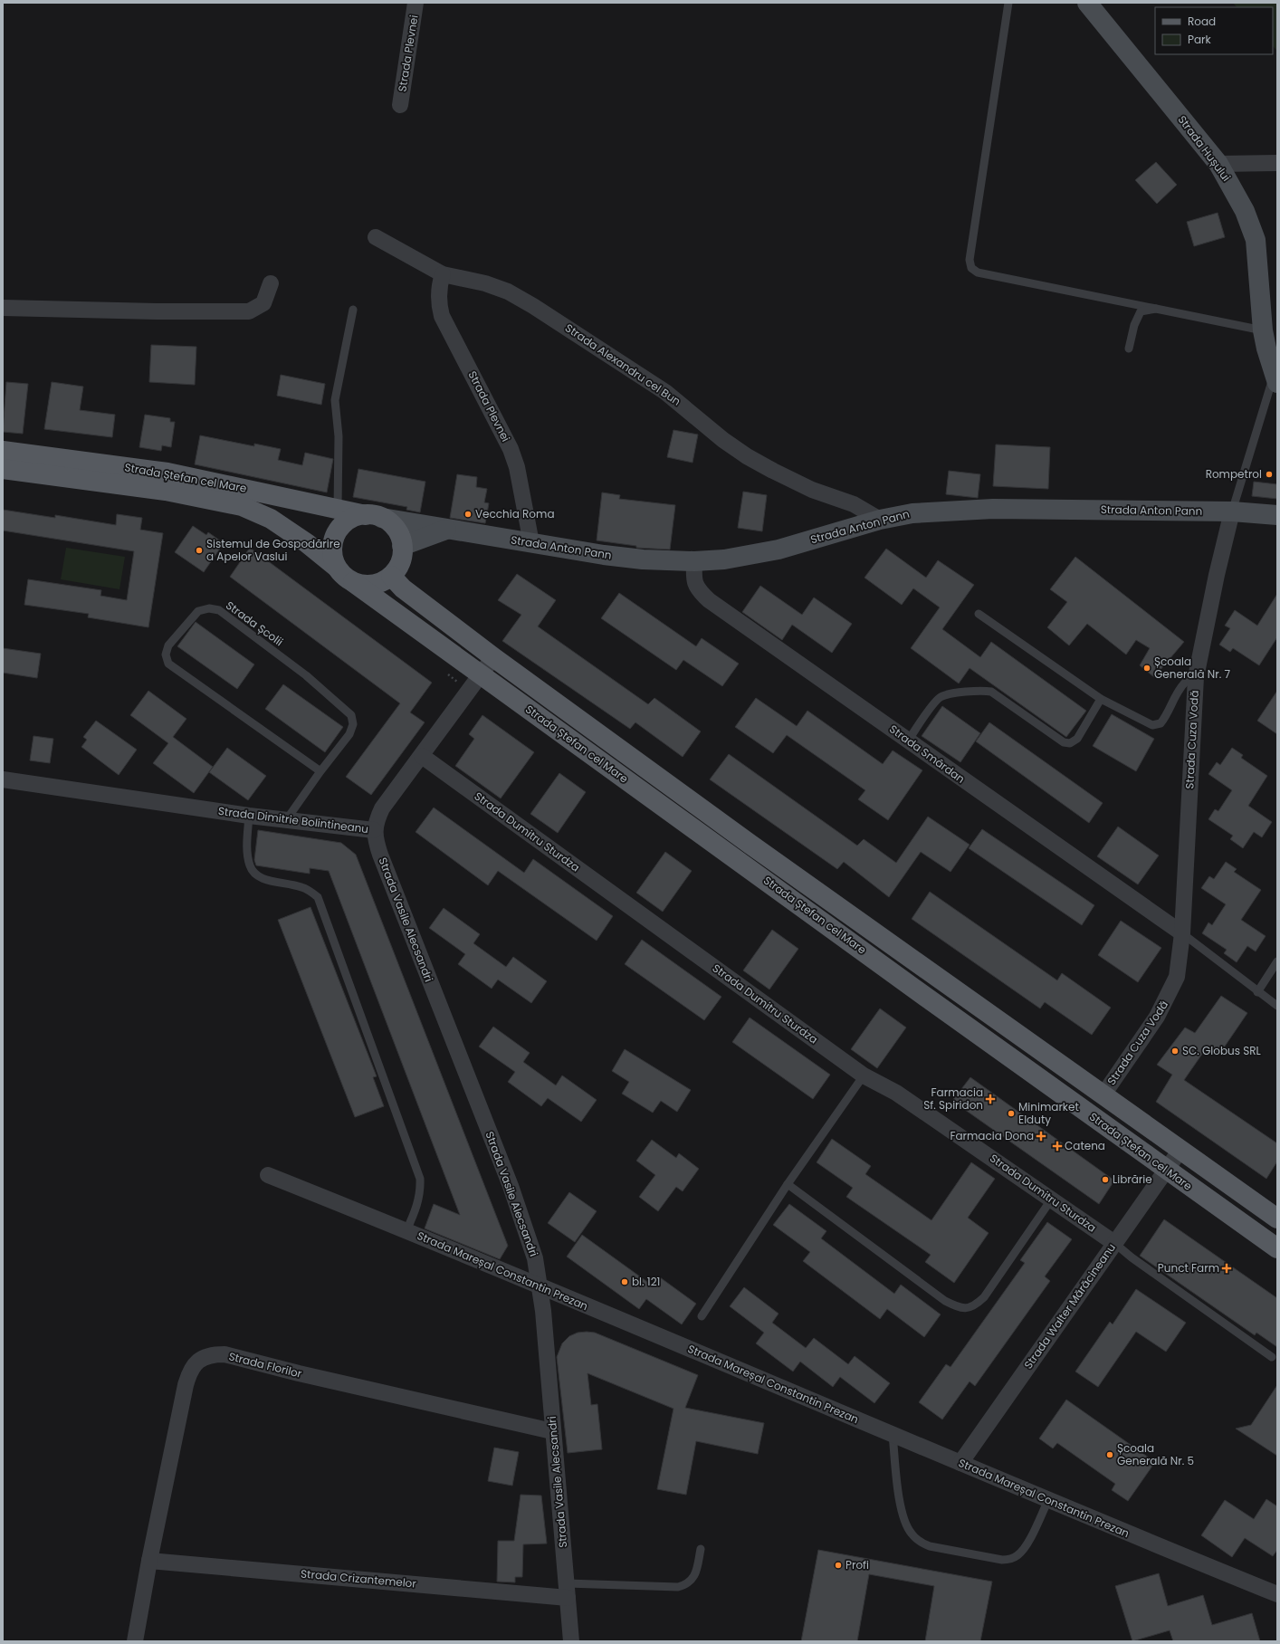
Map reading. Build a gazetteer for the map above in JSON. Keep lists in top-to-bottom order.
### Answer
{
  "streets": {
    "main road": ["Strada Hușului", "Strada Ștefan cel Mare", "Strada Anton Pann"],
    "street": [
      "Strada Plevnei",
      "Strada Alexandru cel Bun",
      "Strada Cuza Vodă",
      "Strada Smârdan",
      "Strada Dimitrie Bolintineanu",
      "Strada Dumitru Sturdza",
      "Strada Vasile Alecsandri",
      "Strada Mareșal Constantin Prezan",
      "Strada Walter Mărăcineanu",
      "Strada Florilor",
      "Strada Crizantemelor"
    ],
    "lane": ["Strada Școlii"]
  },
  "crossings": [
    ["Strada Plevnei", "Strada Alexandru cel Bun"],
    ["Strada Plevnei", "Strada Anton Pann"],
    ["Strada Hușului", "Strada Cuza Vodă"],
    ["Strada Alexandru cel Bun", "Strada Anton Pann"],
    ["Strada Ștefan cel Mare", "Strada Anton Pann"],
    ["Strada Ștefan cel Mare", "Strada Cuza Vodă"],
    ["Strada Ștefan cel Mare", "Strada Dimitrie Bolintineanu"],
    ["Strada Ștefan cel Mare", "Strada Walter Mărăcineanu"],
    ["Strada Anton Pann", "Strada Cuza Vodă"],
    ["Strada Anton Pann", "Strada Smârdan"],
    ["Strada Școlii", "Strada Dimitrie Bolintineanu"],
    ["Strada Cuza Vodă", "Strada Smârdan"],
    ["Strada Dimitrie Bolintineanu", "Strada Dumitru Sturdza"],
    ["Strada Dimitrie Bolintineanu", "Strada Vasile Alecsandri"],
    ["Strada Dumitru Sturdza", "Strada Walter Mărăcineanu"],
    ["Strada Vasile Alecsandri", "Strada Mareșal Constantin Prezan"],
    ["Strada Vasile Alecsandri", "Strada Florilor"],
    ["Strada Vasile Alecsandri", "Strada Crizantemelor"],
    ["Strada Mareșal Constantin Prezan", "Strada Walter Mărăcineanu"],
    ["Strada Florilor", "Strada Crizantemelor"]
  ],
  "places": {
    "other": [
      "Rompetrol",
      "Vecchia Roma",
      "Sistemul de Gospodărire a Apelor Vaslui",
      "Școala Generală Nr. 7",
      "SC. Globus SRL",
      "Minimarket Elduty",
      "Librărie",
      "bl. 121",
      "Școala Generală Nr. 5",
      "Profi"
    ],
    "health": [
      "Farmacia Sf. Spiridon",
      "Farmacia Dona",
      "Catena",
      "Punct Farm"
    ]
  },
  "legend": ["Road", "Park"]
}
